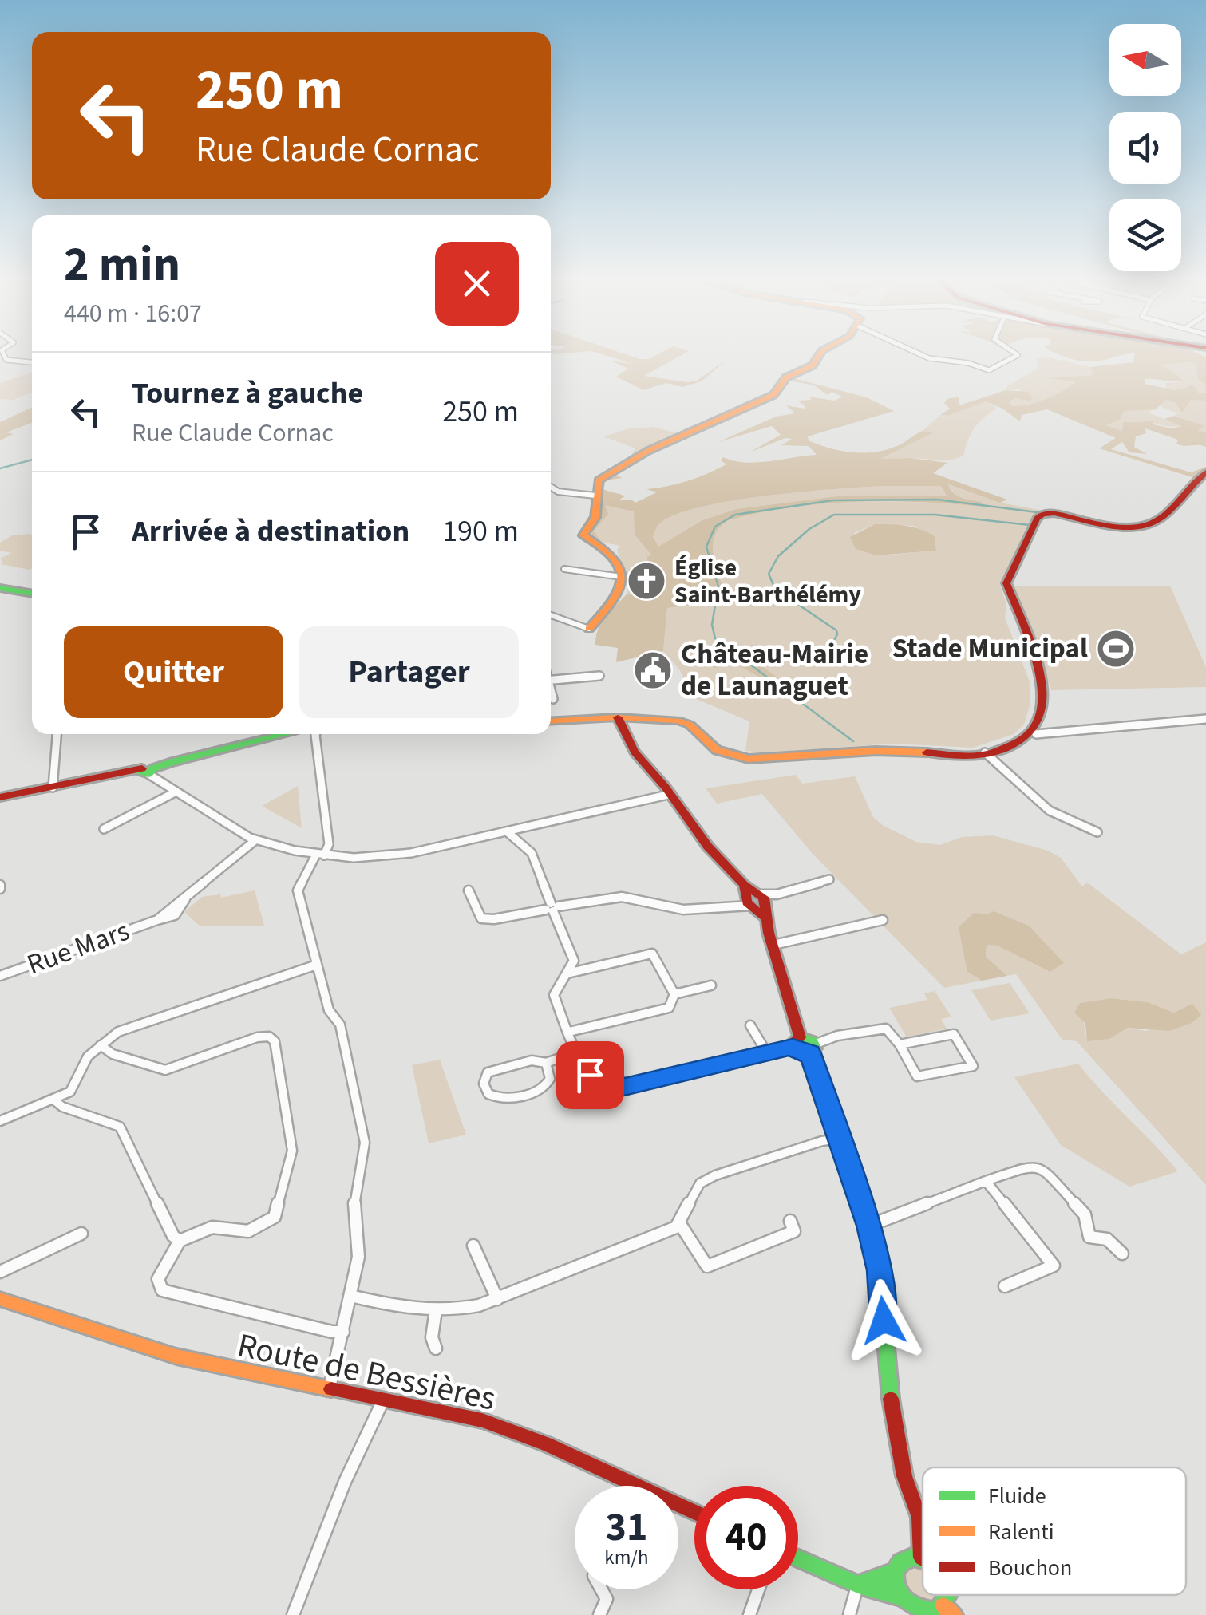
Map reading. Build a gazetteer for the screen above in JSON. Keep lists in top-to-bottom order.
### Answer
{
  "streets": {
    "street": ["Rue Mars", "Route de Bessières"]
  },
  "places": {
    "church": ["Église Saint-Barthélémy"],
    "sports": ["Stade Municipal"],
    "public building": ["Château-Mairie de Launaguet"]
  },
  "legend": ["Fluide", "Ralenti", "Bouchon"],
  "north": "left",
  "page": {
    "turn": ["250 m", "Rue Claude Cornac"],
    "heading": ["2 min", "440 m · 16:07"],
    "list": [
      {
        "name": "Tournez à gauche",
        "note": "Rue Claude Cornac",
        "value": "250 m"
      },
      {
        "name": "Arrivée à destination",
        "value": "190 m"
      }
    ],
    "buttons": ["Quitter", "Partager"],
    "speed": "31 km/h",
    "limit": "40"
  }
}
